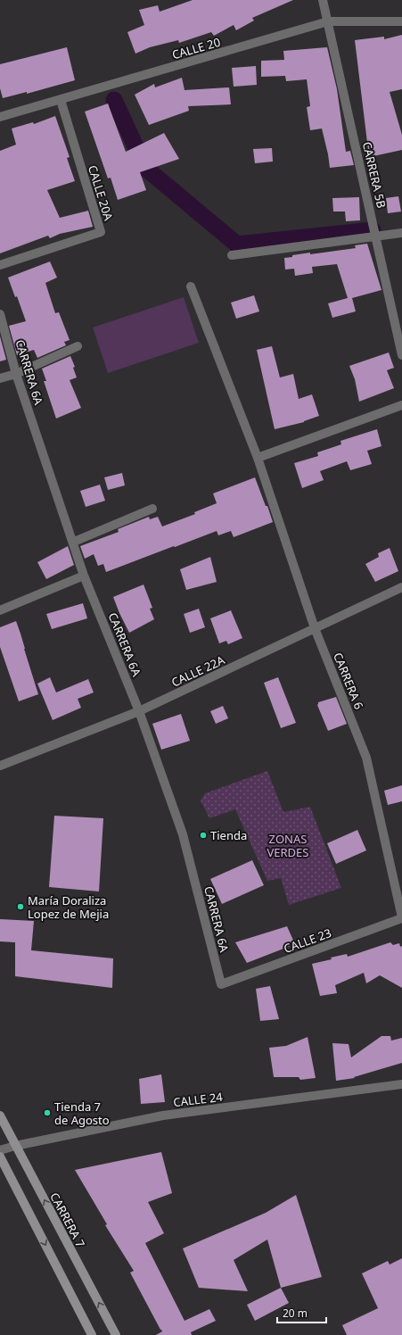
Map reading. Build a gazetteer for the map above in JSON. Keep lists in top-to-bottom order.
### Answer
{
  "streets": {
    "main road": ["CARRERA 7"],
    "street": [
      "CALLE 20",
      "CARRERA 5B",
      "CALLE 20A",
      "CARRERA 6A",
      "CALLE 22A",
      "CARRERA 6",
      "CALLE 23",
      "CALLE 24"
    ]
  },
  "crossings": [
    ["CALLE 20", "CARRERA 5B"],
    ["CALLE 20", "CALLE 20A"],
    ["CARRERA 6A", "CALLE 22A"],
    ["CARRERA 6A", "CALLE 23"],
    ["CALLE 22A", "CARRERA 6"],
    ["CARRERA 6", "CALLE 23"],
    ["CALLE 24", "CARRERA 7"]
  ],
  "parks": ["ZONAS VERDES"],
  "places": ["Tienda", "María Doraliza Lopez de Mejia", "Tienda 7 de Agosto"],
  "scale_bar": "20 m"
}
